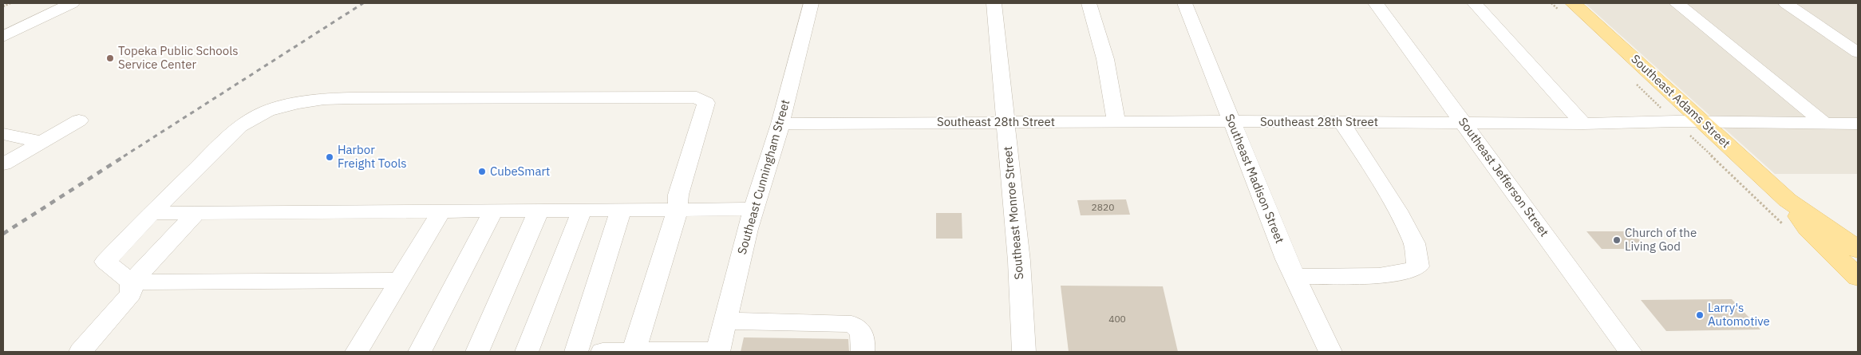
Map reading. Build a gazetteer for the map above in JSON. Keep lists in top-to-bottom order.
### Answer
{
  "streets": {
    "main road": ["Southeast Adams Street"],
    "street": [
      "Southeast 28th Street",
      "Southeast Cunningham Street",
      "Southeast Jefferson Street",
      "Southeast Madison Street",
      "Southeast Monroe Street"
    ]
  },
  "crossings": [
    ["Southeast Adams Street", "Southeast 28th Street"],
    ["Southeast 28th Street", "Southeast Cunningham Street"],
    ["Southeast 28th Street", "Southeast Jefferson Street"],
    ["Southeast 28th Street", "Southeast Madison Street"],
    ["Southeast 28th Street", "Southeast Monroe Street"]
  ],
  "places": [
    "Topeka Public Schools Service Center",
    "Harbor Freight Tools",
    "CubeSmart",
    "Church of the Living God",
    "Larry's Automotive"
  ],
  "house_numbers": ["2820", "400"]
}
